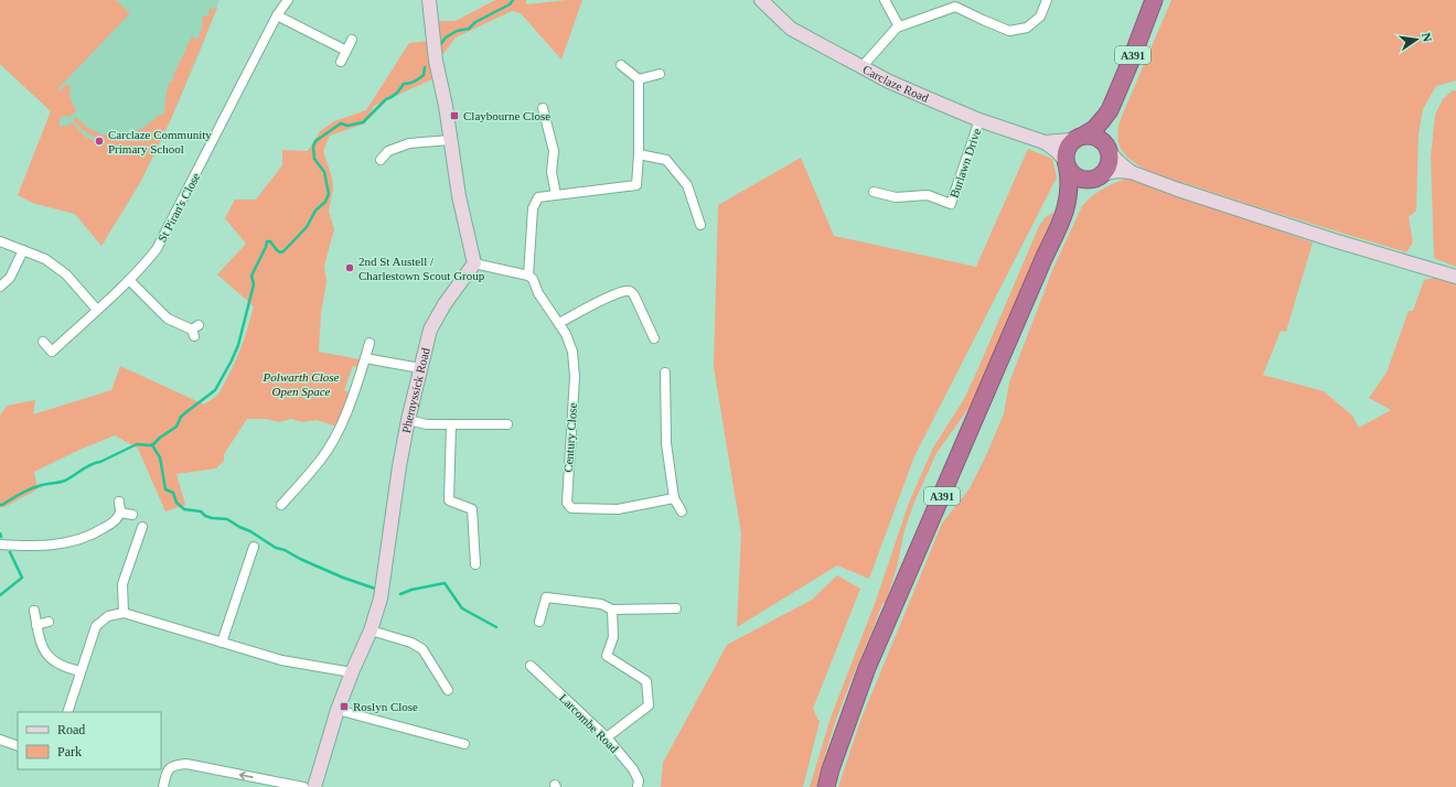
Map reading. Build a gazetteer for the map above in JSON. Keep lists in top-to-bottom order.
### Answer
{
  "streets": {
    "highway": ["A391"],
    "street": [
      "Carclaze Road",
      "Burlawn Drive",
      "St Piran's Close",
      "Phernyssick Road",
      "Century Close",
      "Larcombe Road"
    ]
  },
  "crossings": [
    ["A391", "Carclaze Road"],
    ["Carclaze Road", "Burlawn Drive"]
  ],
  "parks": ["Polwarth Close Open Space"],
  "places": {
    "transit": ["Claybourne Close", "Roslyn Close"],
    "other": ["Carclaze Community Primary School", "2nd St Austell / Charlestown Scout Group"]
  },
  "legend": ["Road", "Park"],
  "north": "right"
}
